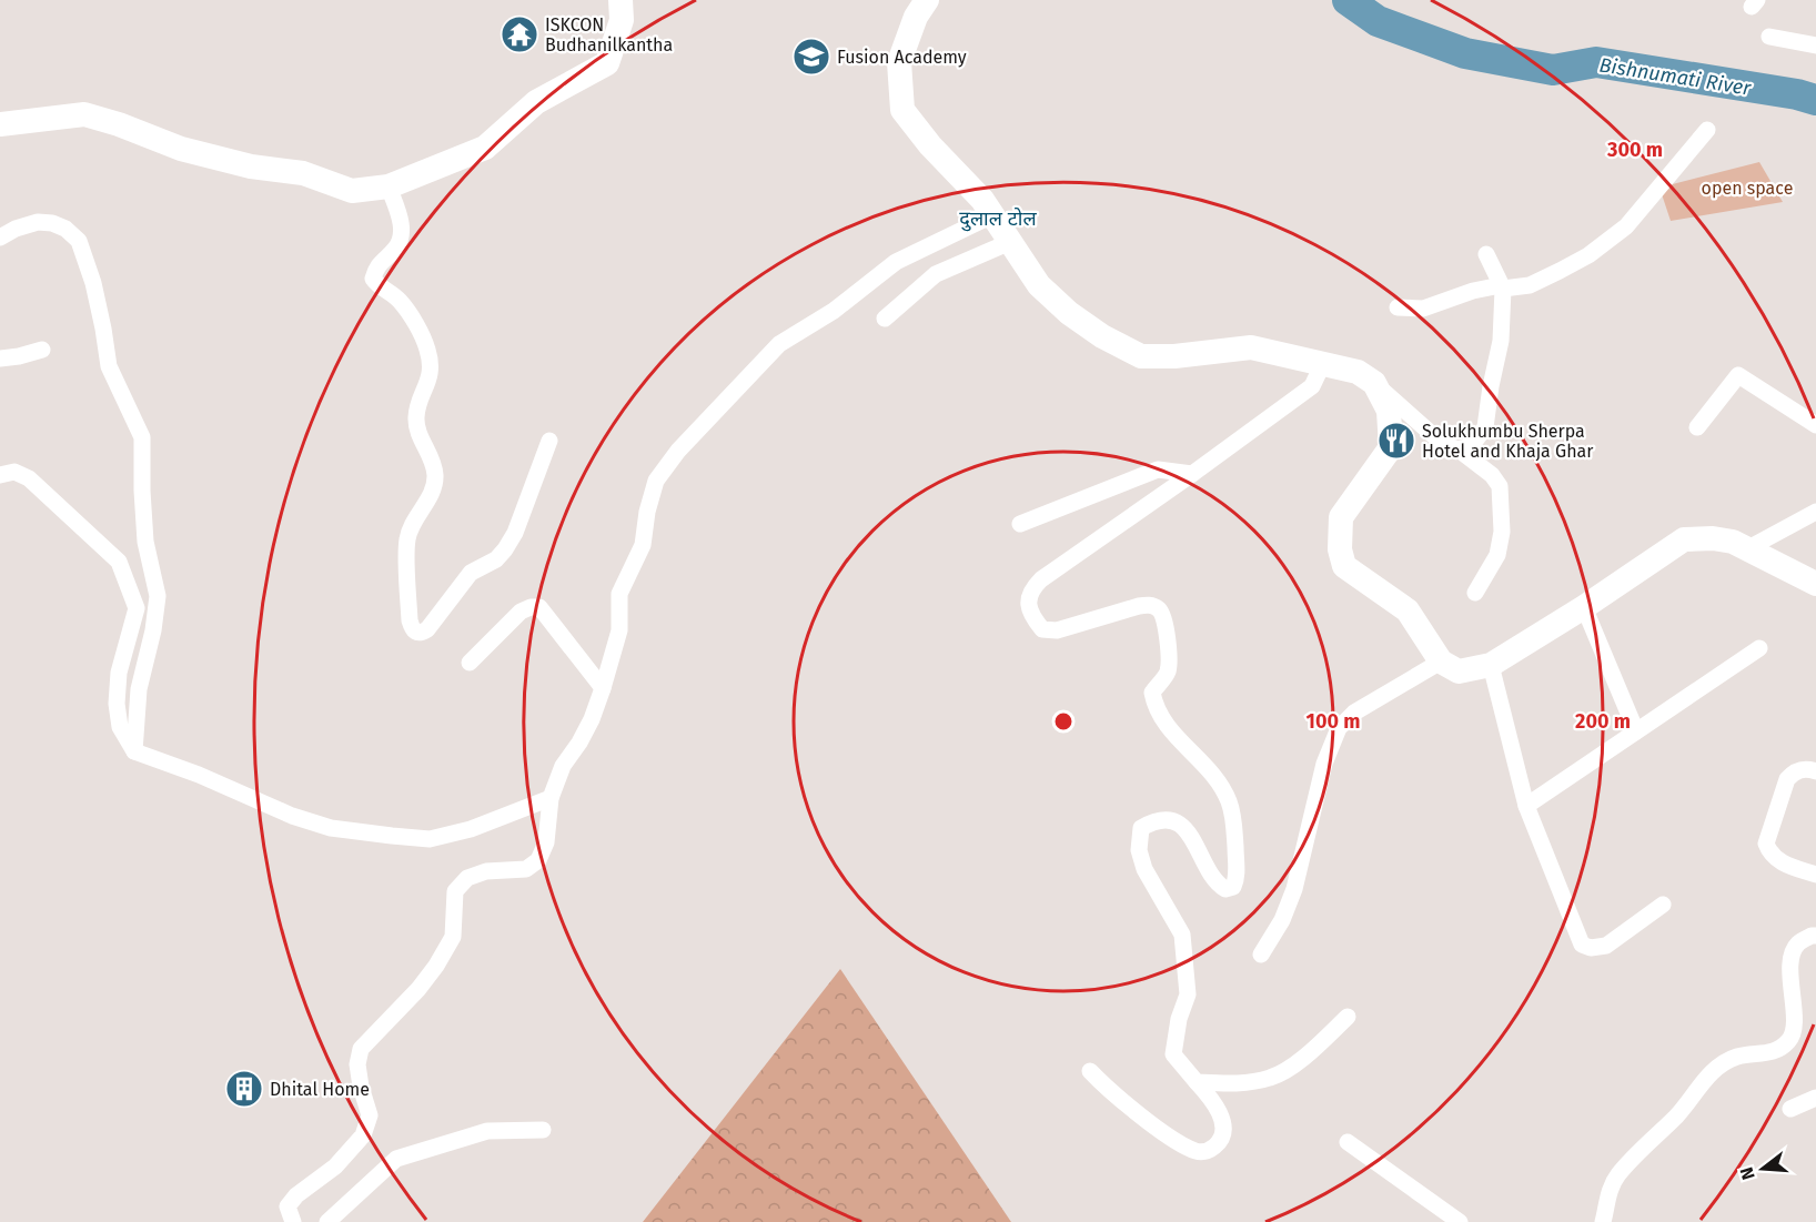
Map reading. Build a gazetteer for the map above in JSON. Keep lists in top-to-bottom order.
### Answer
{
  "districts": ["दुलाल टोल"],
  "water": ["Bishnumati River"],
  "parks": ["open space"],
  "places": {
    "temple": ["ISKCON Budhanilkantha"],
    "school or university": ["Fusion Academy"],
    "restaurant": ["Solukhumbu Sherpa Hotel and Khaja Ghar"],
    "building": ["Dhital Home"]
  },
  "north": "left",
  "rings": ["300 m", "100 m", "200 m"]
}
